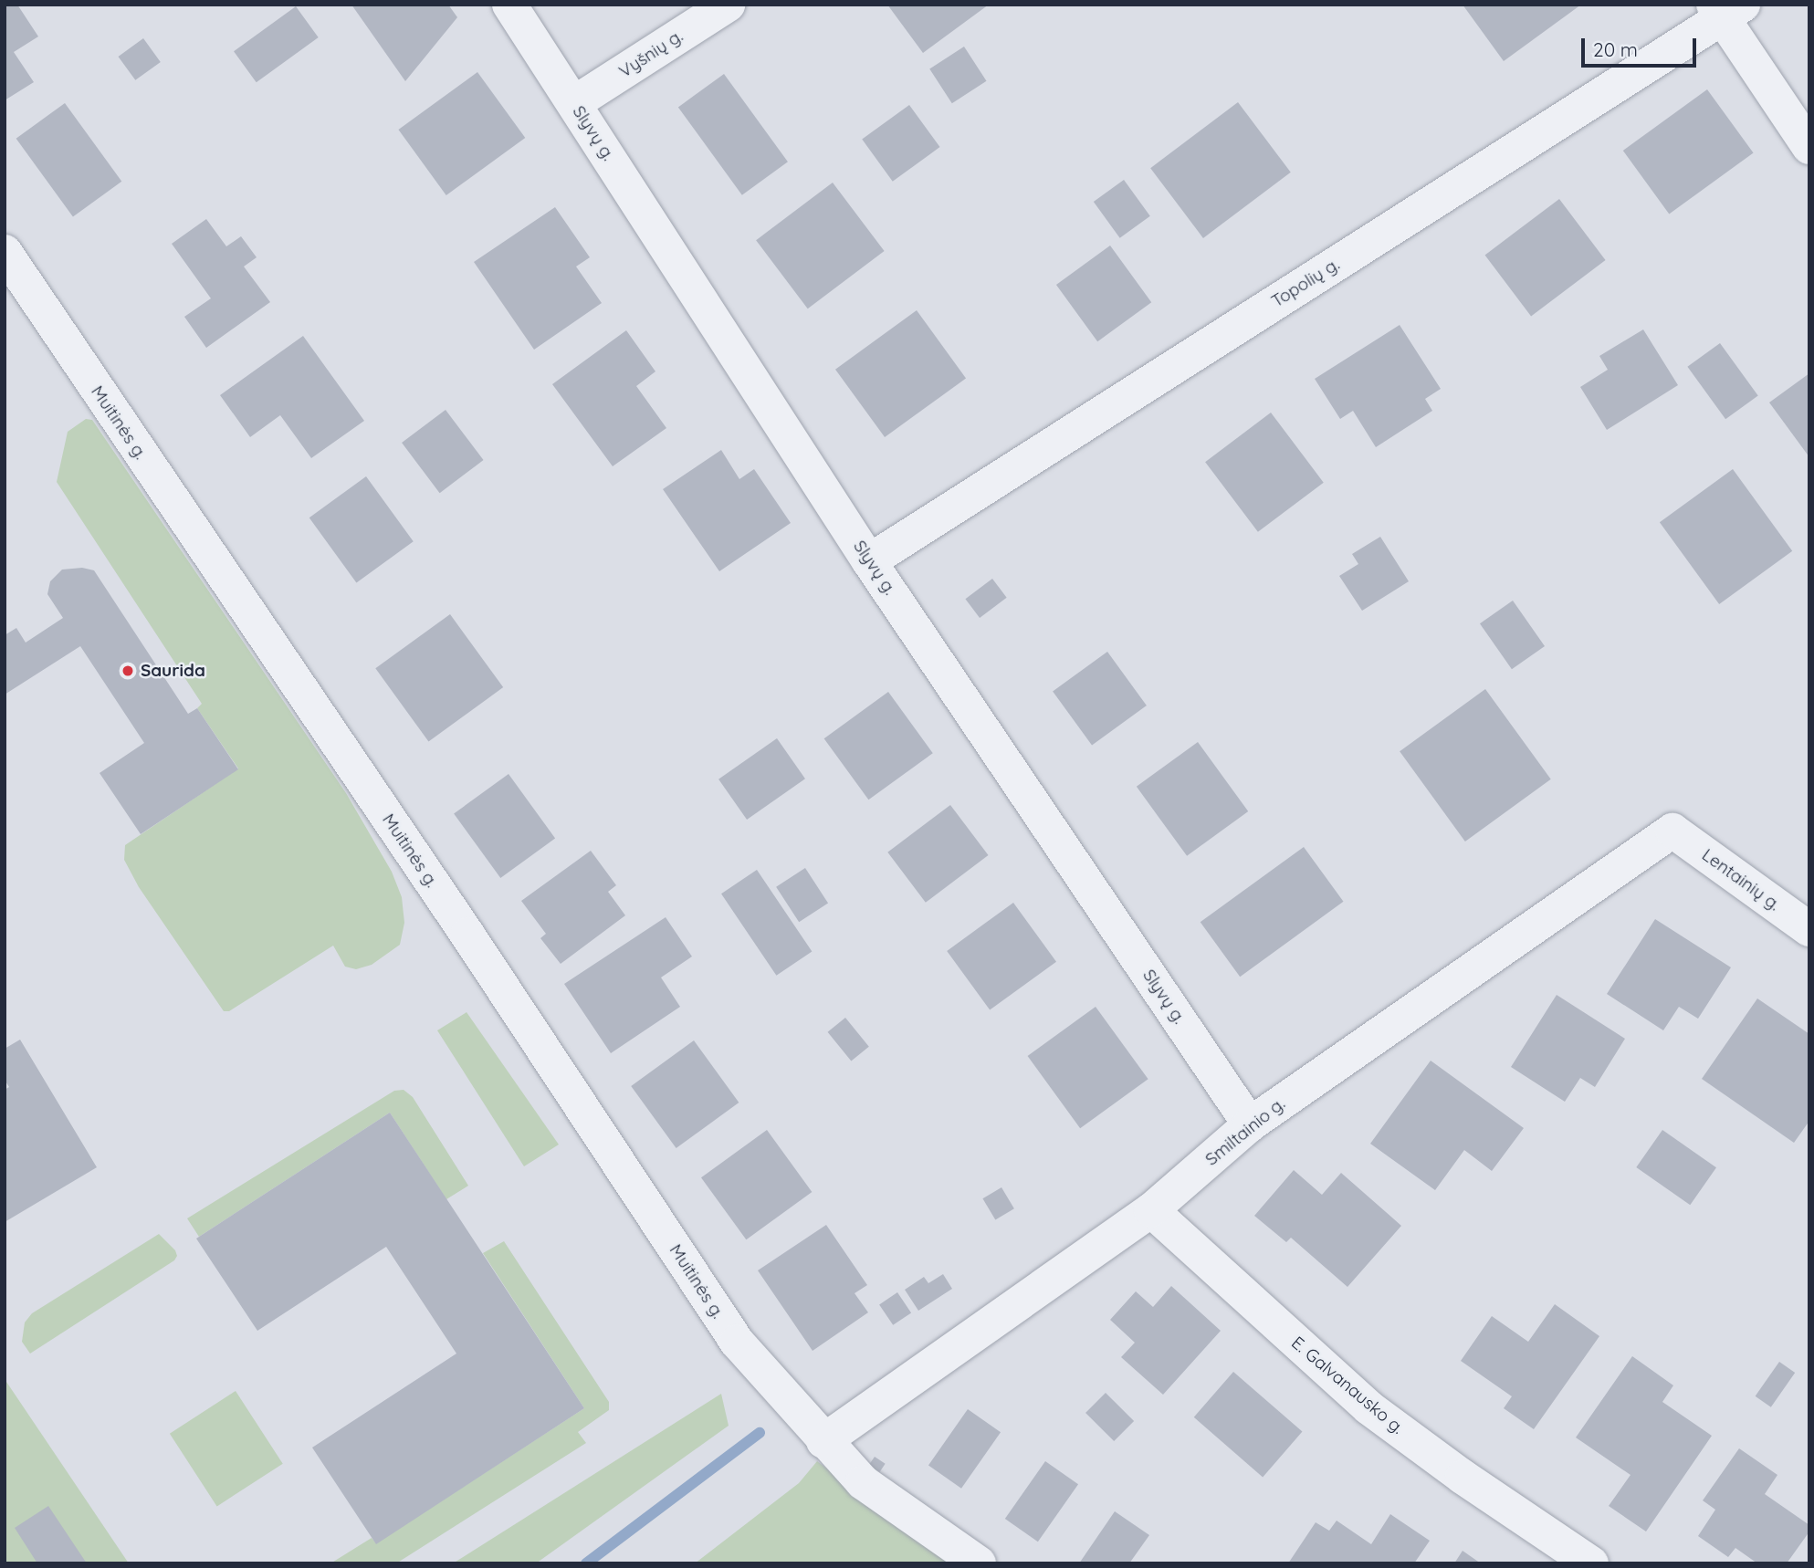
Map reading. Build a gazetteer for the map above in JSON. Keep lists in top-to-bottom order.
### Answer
{
  "streets": {
    "street": [
      "Vyšnių g.",
      "Slyvų g.",
      "Topolių g.",
      "Muitinės g.",
      "Lentainių g.",
      "Smiltainio g.",
      "E. Galvanausko g."
    ]
  },
  "crossings": [
    ["Vyšnių g.", "Slyvų g."],
    ["Slyvų g.", "Topolių g."],
    ["Slyvų g.", "Smiltainio g."],
    ["Muitinės g.", "Smiltainio g."],
    ["Lentainių g.", "Smiltainio g."],
    ["Smiltainio g.", "E. Galvanausko g."]
  ],
  "places": ["Saurida"],
  "scale_bar": "20 m"
}
